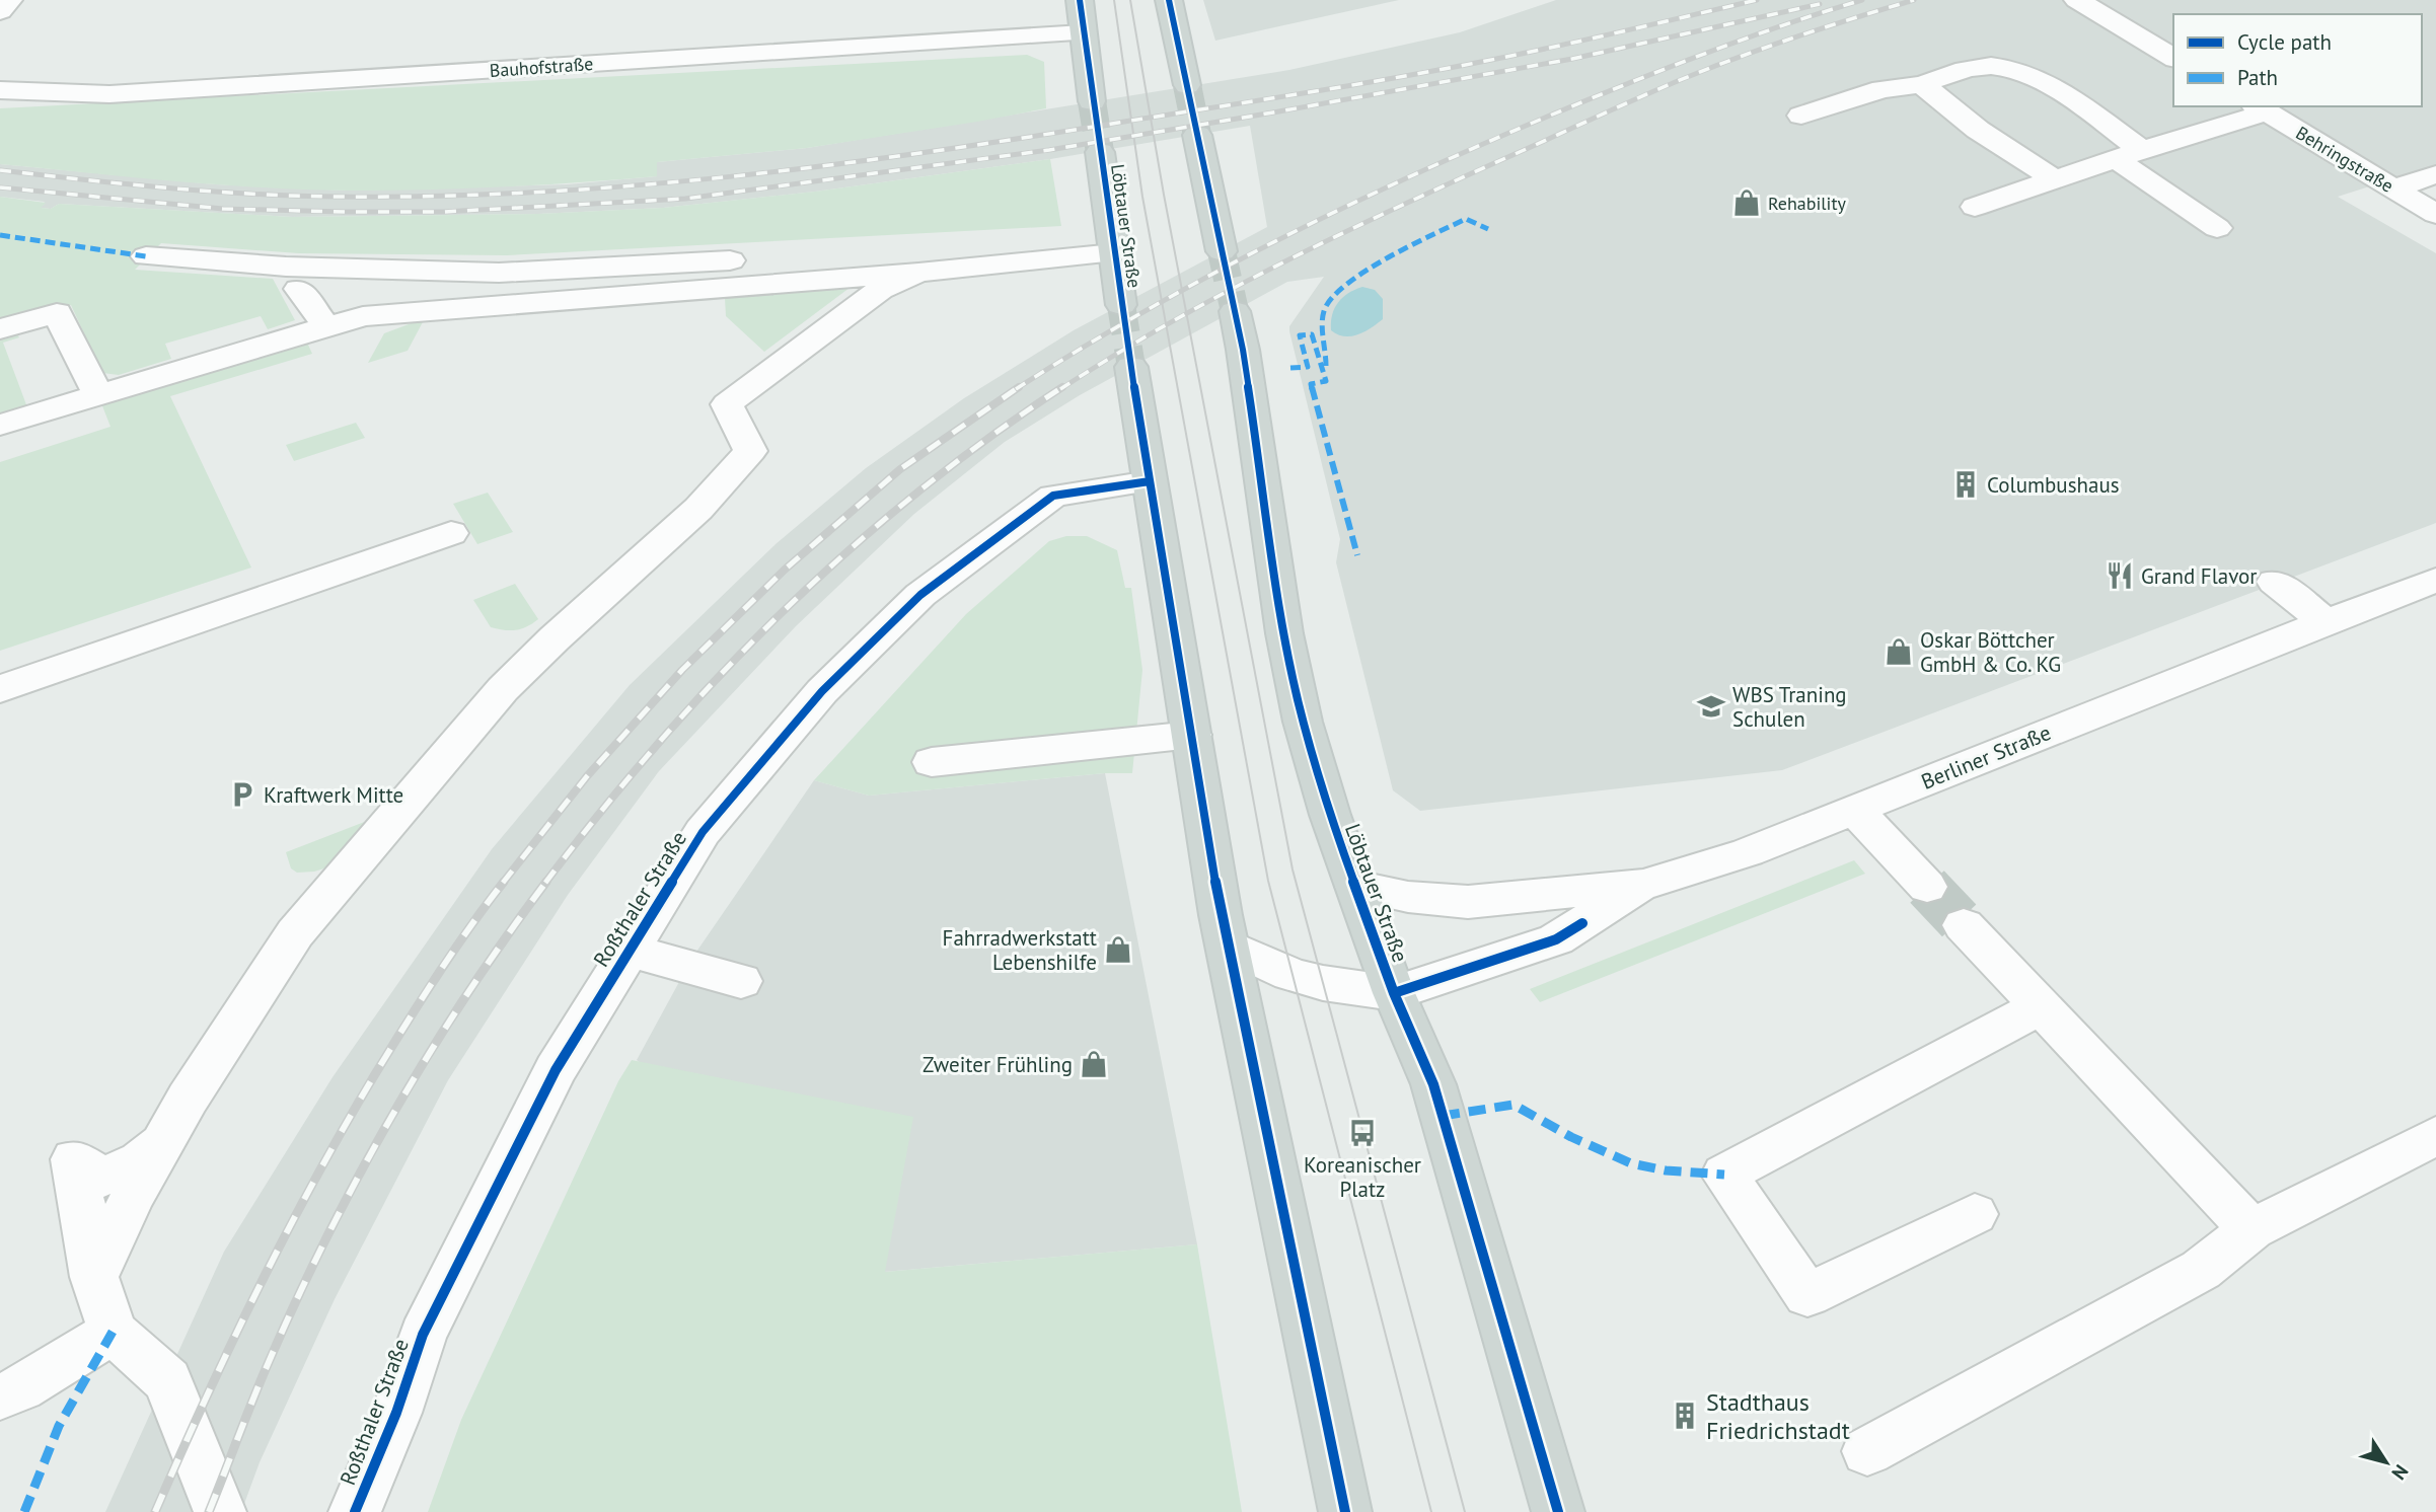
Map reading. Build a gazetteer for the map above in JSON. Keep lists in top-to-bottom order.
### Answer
{
  "streets": {
    "main road": ["Löbtauer Straße"],
    "street": [
      "Bauhofstraße",
      "Behringstraße",
      "Berliner Straße",
      "Roßthaler Straße"
    ]
  },
  "crossings": [
    ["Löbtauer Straße", "Berliner Straße"]
  ],
  "places": {
    "shop": [
      "Rehability",
      "Oskar Böttcher GmbH & Co. KG",
      "Fahrradwerkstatt Lebenshilfe",
      "Zweiter Frühling"
    ],
    "building": ["Columbushaus", "Stadthaus Friedrichstadt"],
    "restaurant": ["Grand Flavor"],
    "school or university": ["WBS Traning Schulen"],
    "parking": ["Kraftwerk Mitte"],
    "bus stop": ["Koreanischer Platz"]
  },
  "legend": ["Cycle path", "Path"],
  "north": "bottom right"
}
